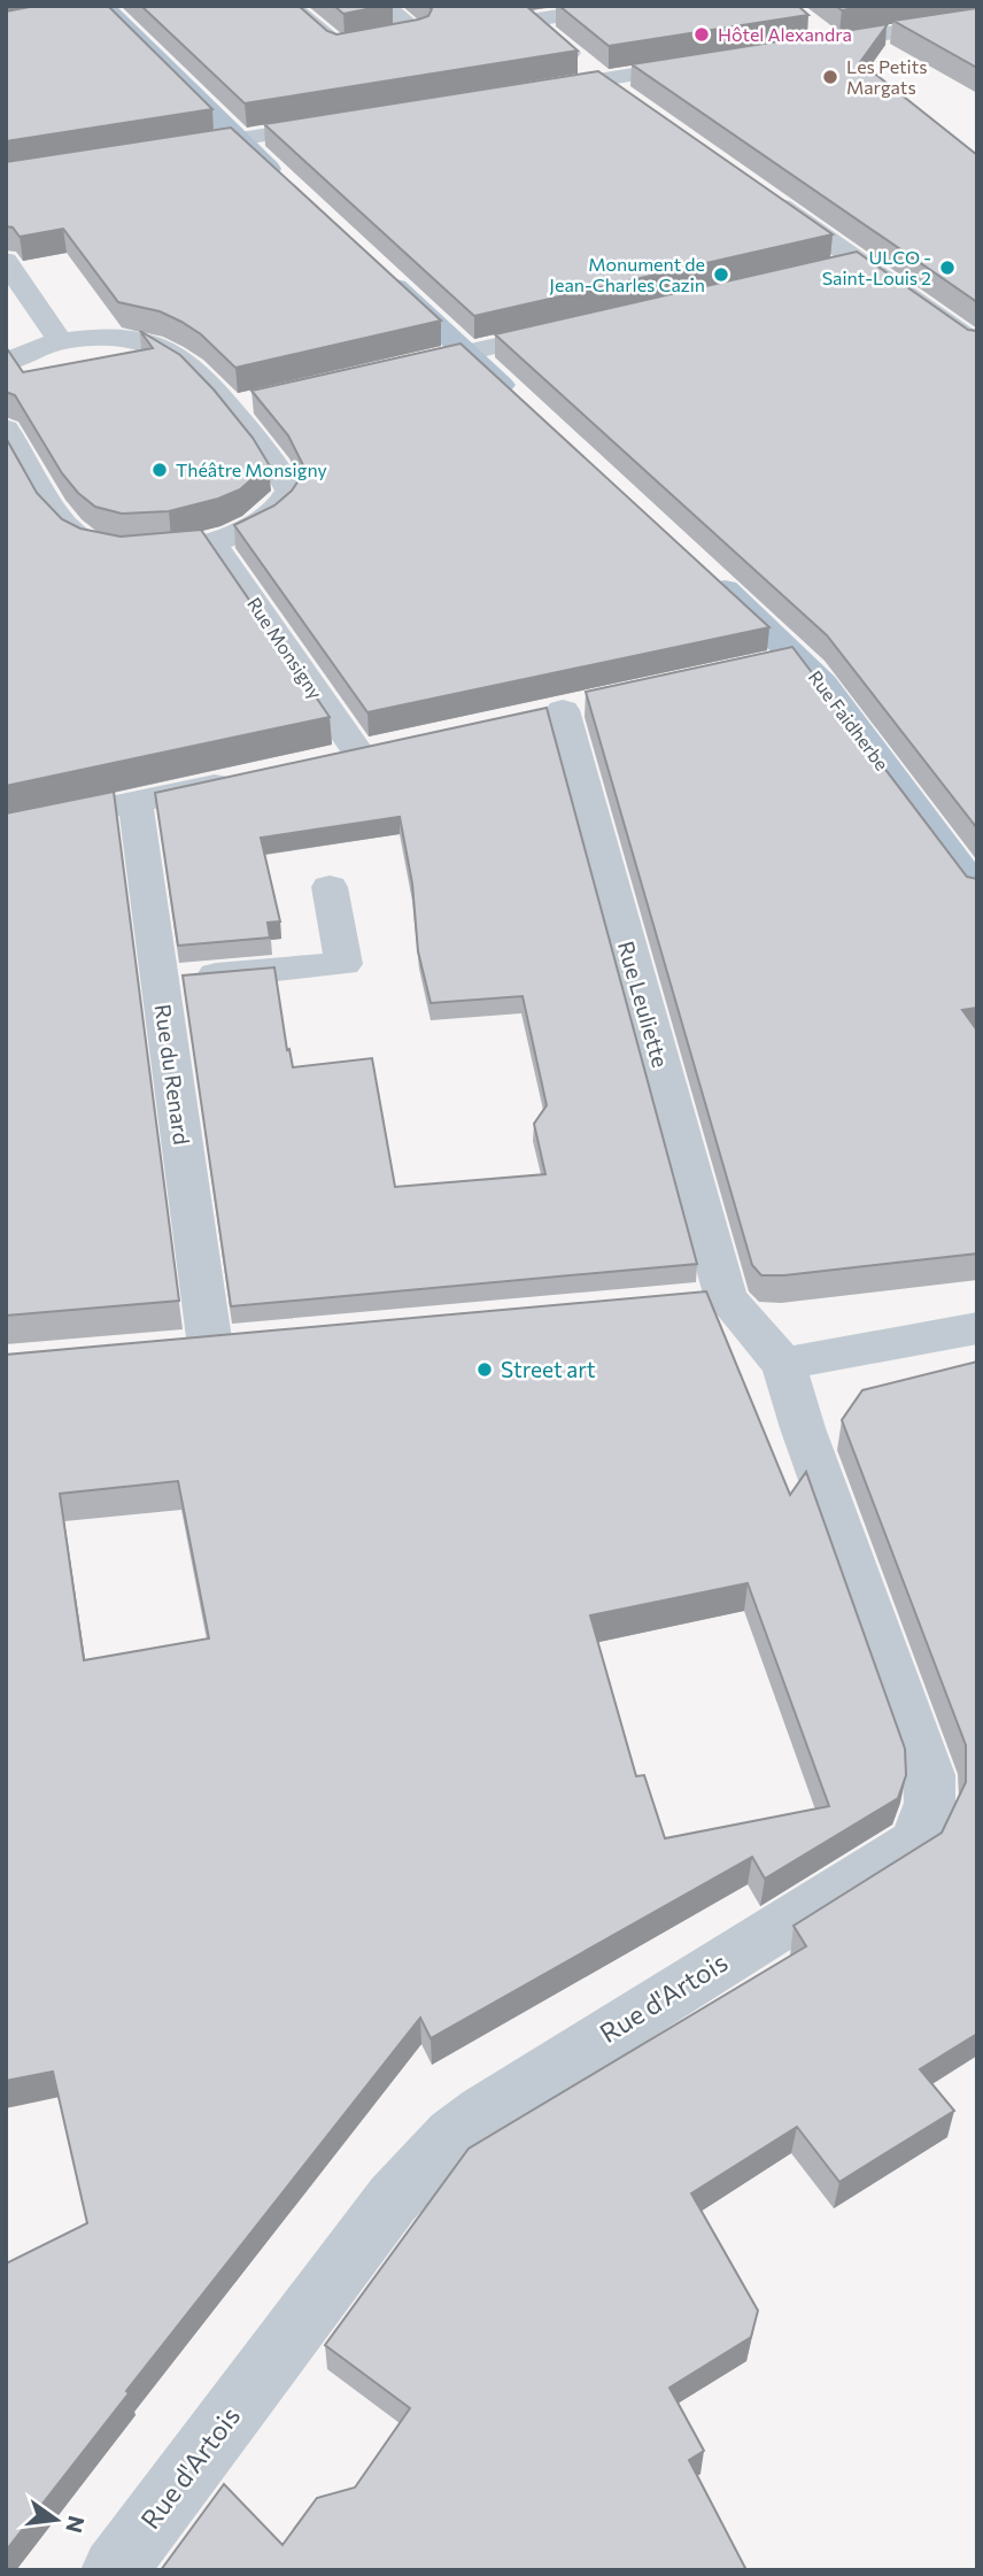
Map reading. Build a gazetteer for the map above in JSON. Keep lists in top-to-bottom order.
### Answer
{
  "streets": {
    "main road": ["Rue Faidherbe"],
    "street": [
      "Rue Monsigny",
      "Rue Leuliette",
      "Rue du Renard",
      "Rue d'Artois"
    ]
  },
  "crossings": [
    ["Rue Leuliette", "Rue d'Artois"]
  ],
  "places": [
    "Hôtel Alexandra",
    "Les Petits Margats",
    "ULCO - Saint-Louis 2",
    "Monument de Jean-Charles Cazin",
    "Théâtre Monsigny",
    "Street art"
  ],
  "north": "right"
}
